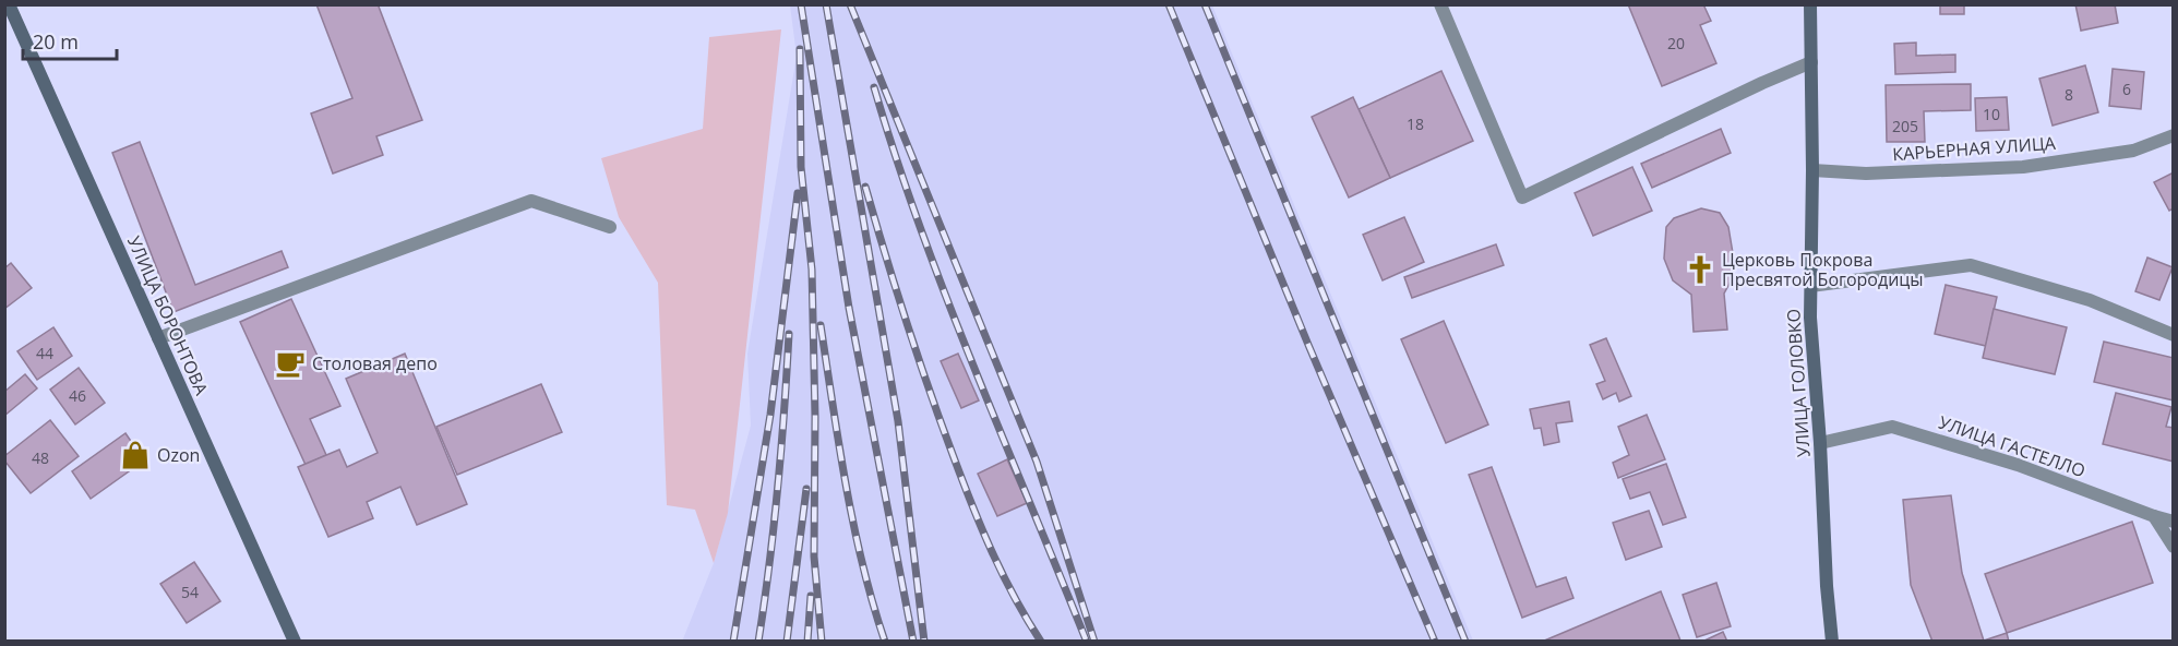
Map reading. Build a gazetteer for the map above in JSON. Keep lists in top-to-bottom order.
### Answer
{
  "streets": {
    "street": [
      "КАРЬЕРНАЯ УЛИЦА",
      "УЛИЦА БОРОНТОВА",
      "УЛИЦА ГОЛОВКО",
      "УЛИЦА ГАСТЕЛЛО"
    ]
  },
  "crossings": [
    ["КАРЬЕРНАЯ УЛИЦА", "УЛИЦА ГОЛОВКО"],
    ["УЛИЦА ГОЛОВКО", "УЛИЦА ГАСТЕЛЛО"]
  ],
  "places": {
    "church": ["Церковь Покрова Пресвятой Богородицы"],
    "cafe": ["Столовая депо"],
    "shop": ["Ozon"]
  },
  "house_numbers": [
    "20",
    "6",
    "8",
    "10",
    "18",
    "205",
    "44",
    "46",
    "48",
    "54"
  ],
  "scale_bar": "20 m"
}
